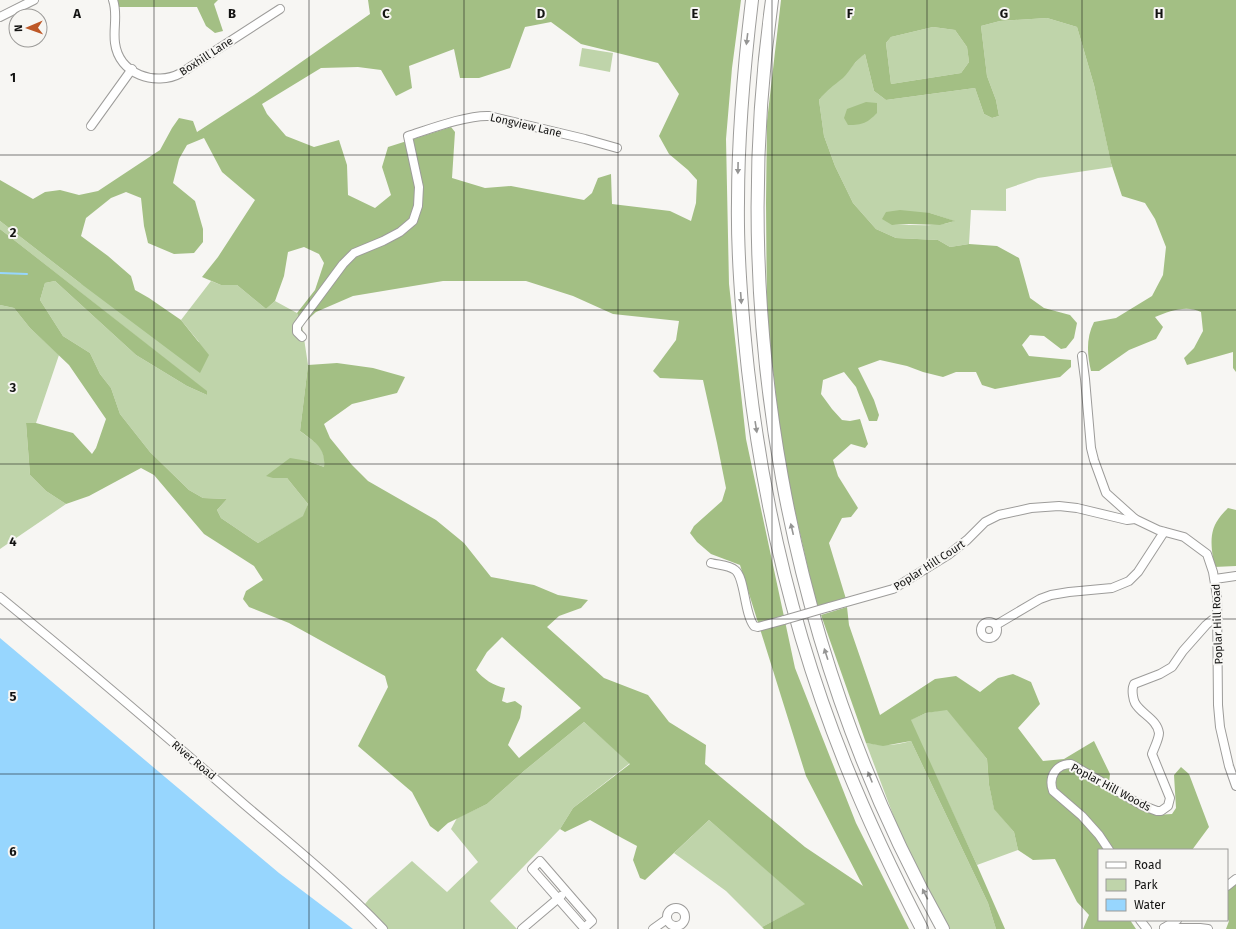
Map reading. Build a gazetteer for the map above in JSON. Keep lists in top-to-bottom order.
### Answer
{
  "streets": {
    "street": [
      "Boxhill Lane",
      "Longview Lane",
      "Poplar Hill Court",
      "Poplar Hill Road",
      "River Road",
      "Poplar Hill Woods"
    ]
  },
  "crossings": [
    ["Poplar Hill Court", "Poplar Hill Road"],
    ["Poplar Hill Road", "Poplar Hill Woods"]
  ],
  "legend": ["Road", "Park", "Water"],
  "north": "left",
  "grid": {
    "columns": [
      "A",
      "B",
      "C",
      "D",
      "E",
      "F",
      "G",
      "H"
    ],
    "rows": [
      "1",
      "2",
      "3",
      "4",
      "5",
      "6"
    ]
  }
}
